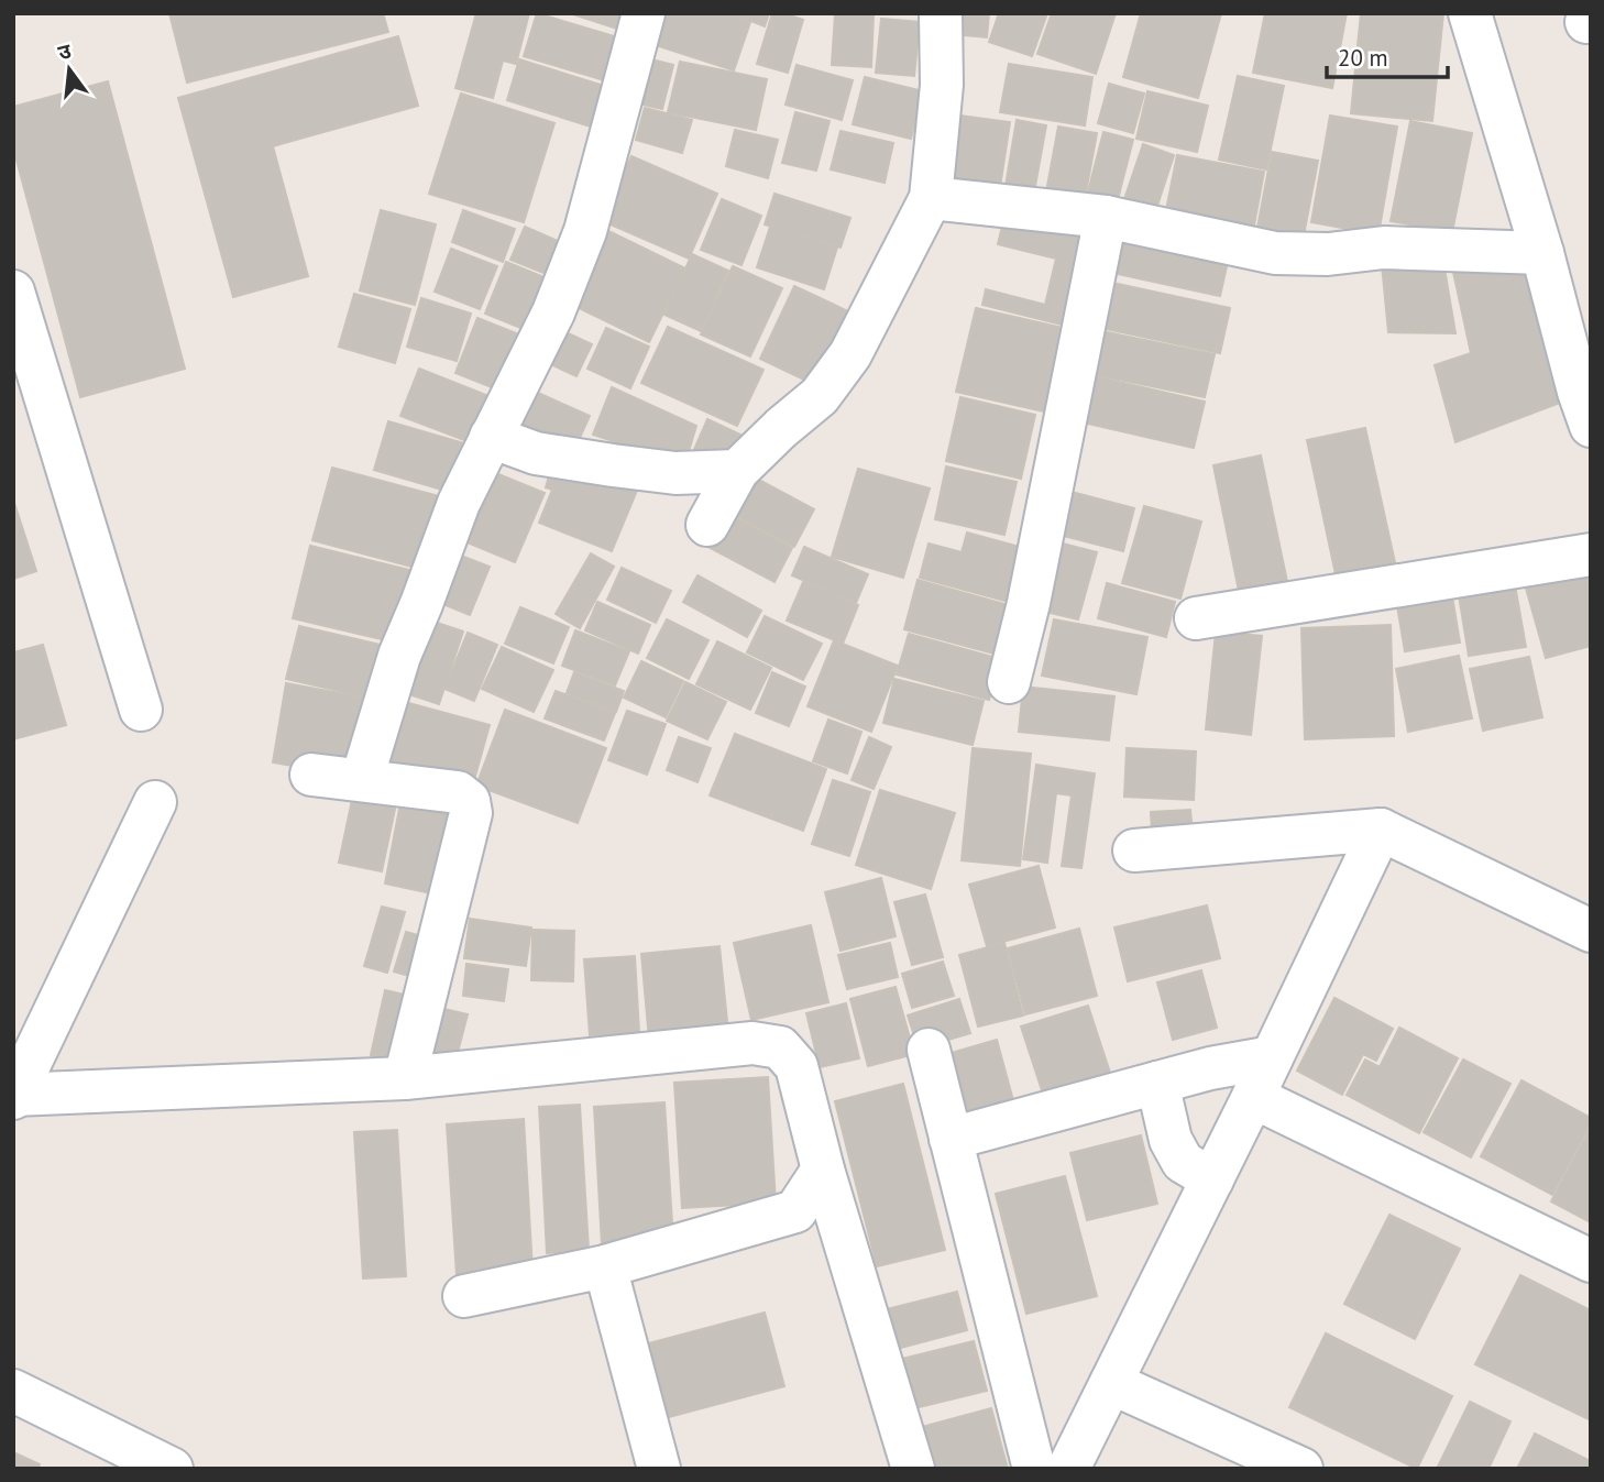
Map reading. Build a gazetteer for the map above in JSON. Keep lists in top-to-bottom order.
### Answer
{
  "scale_bar": "20 m",
  "north": "top"
}
